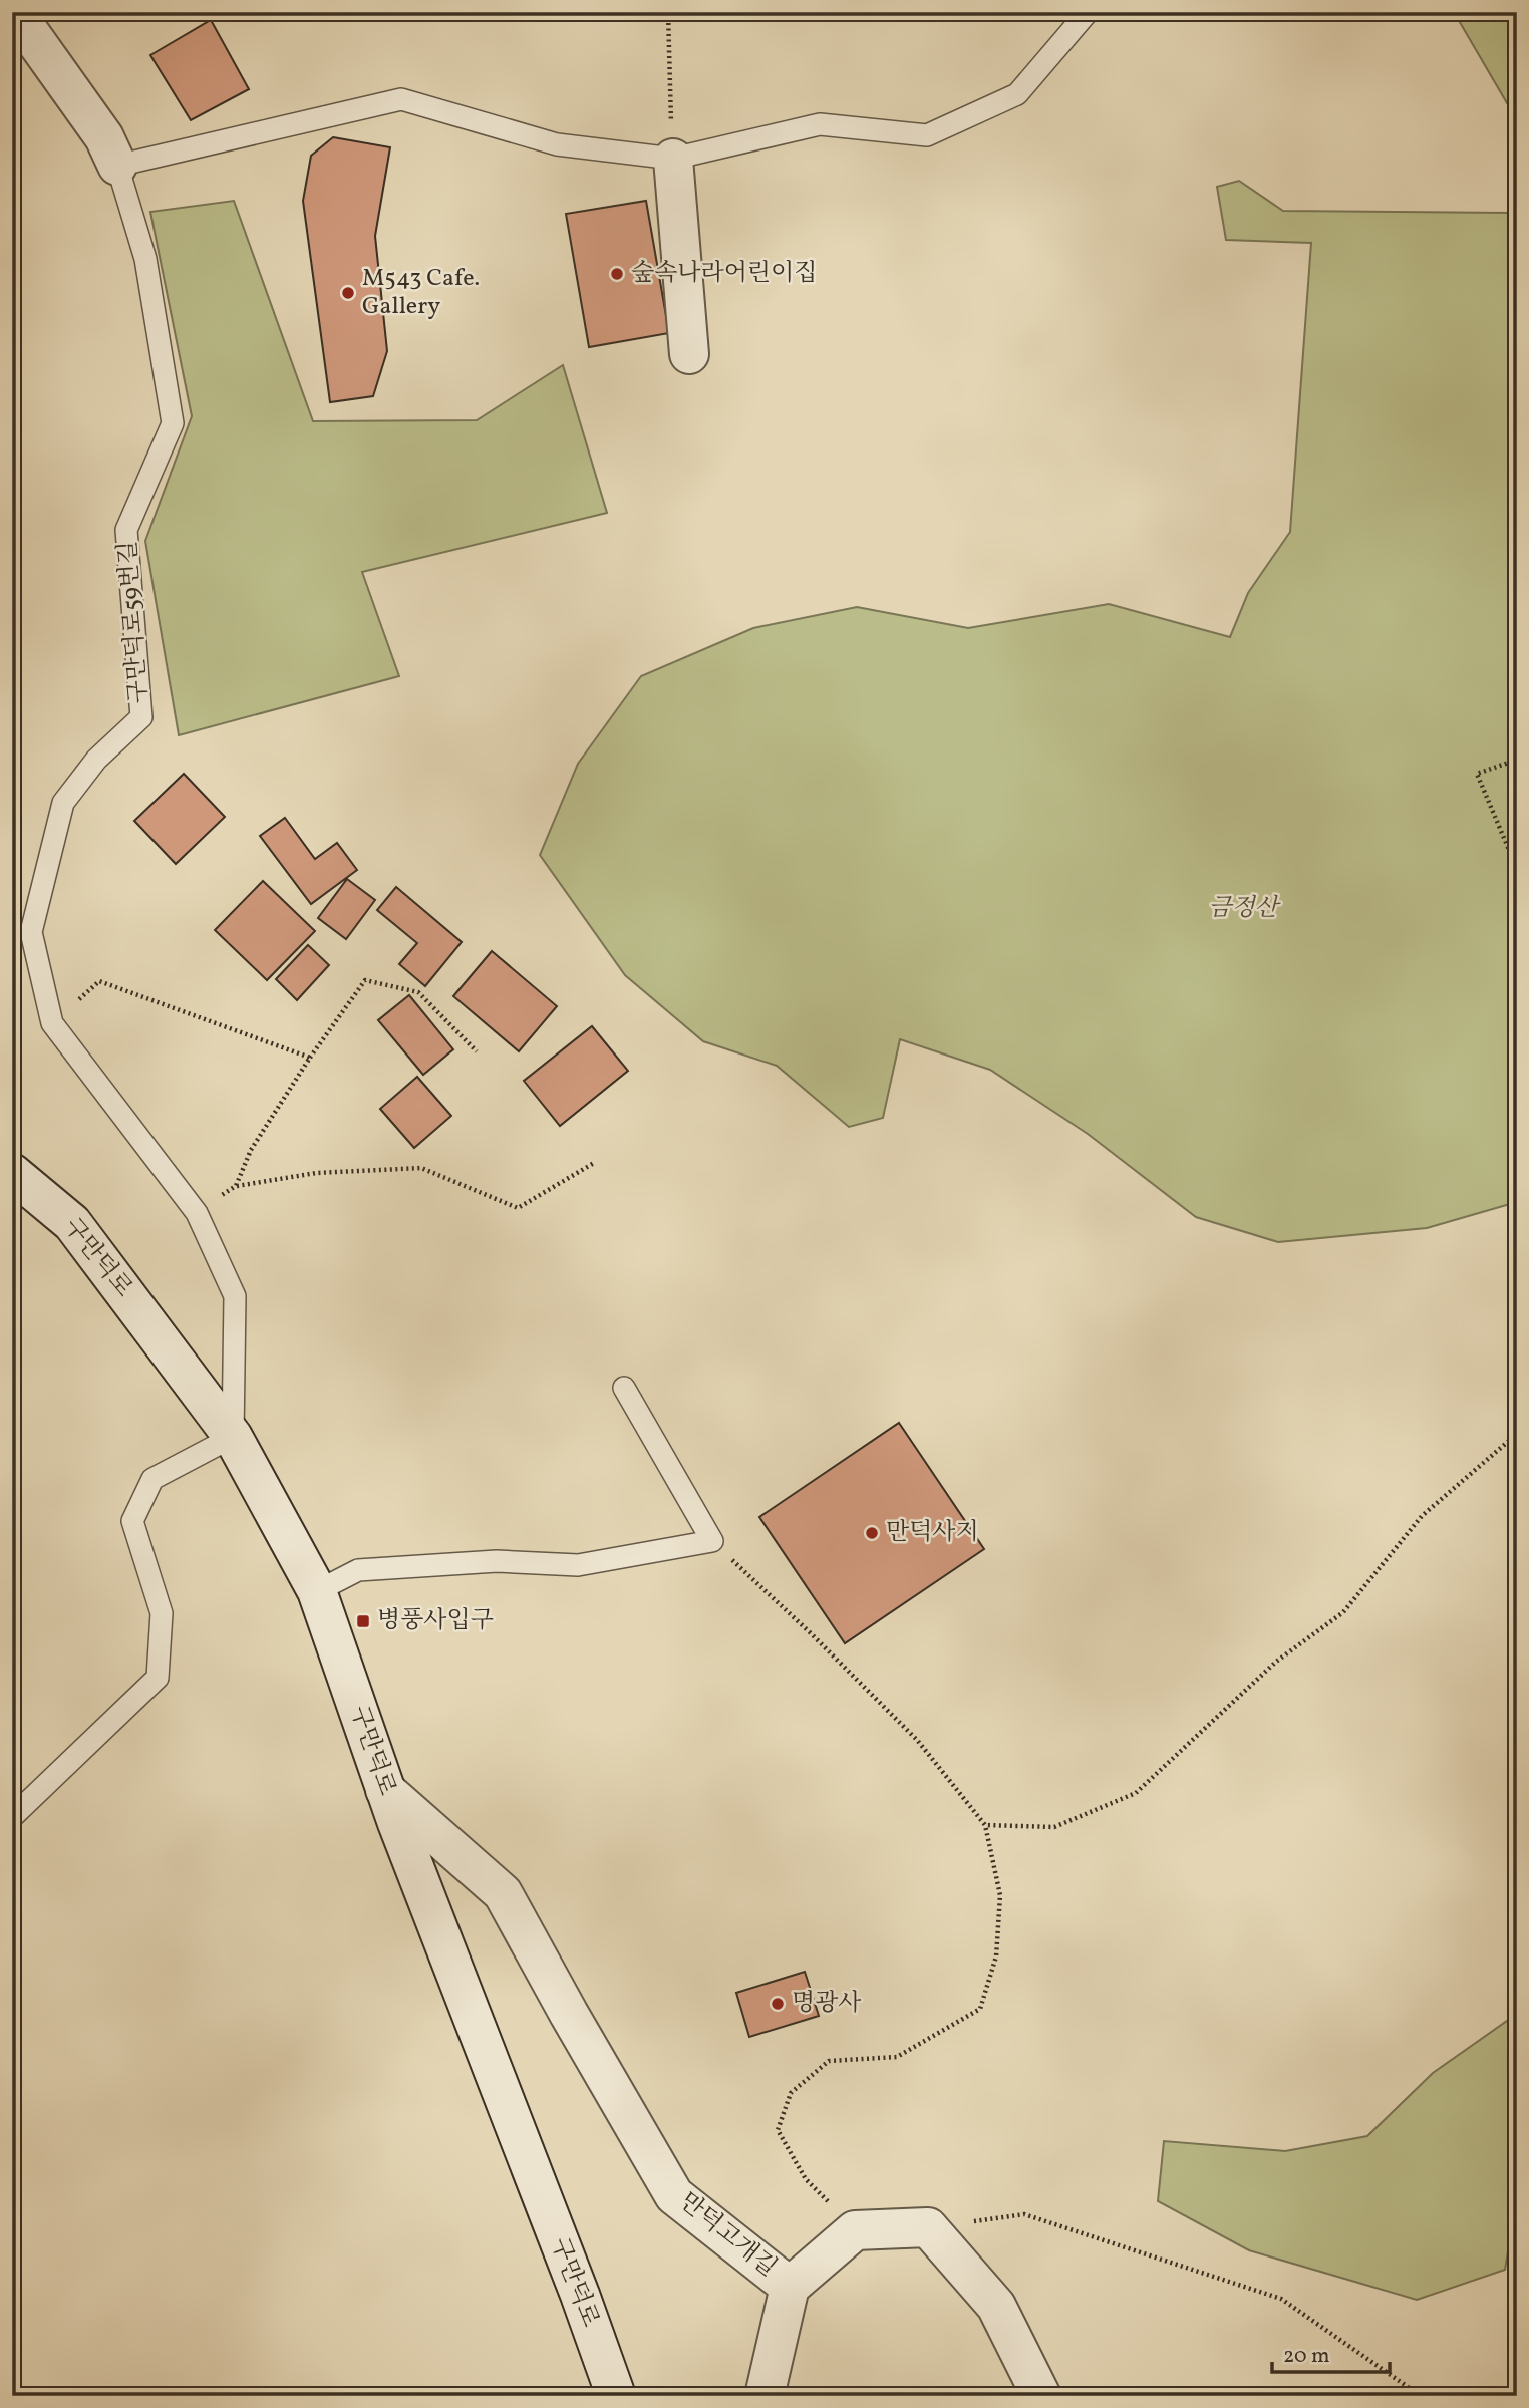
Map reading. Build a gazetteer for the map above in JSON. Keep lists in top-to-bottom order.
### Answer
{
  "streets": {
    "street": ["구만덕로59번길", "구만덕로", "만덕고개길"]
  },
  "crossings": [
    ["구만덕로59번길", "구만덕로"],
    ["구만덕로", "만덕고개길"]
  ],
  "parks": ["금정산"],
  "places": {
    "other": [
      "숲속나라어린이집",
      "M543 Cafe. Gallery",
      "만덕사지",
      "명광사"
    ],
    "transit": ["병풍사입구"]
  },
  "scale_bar": "20 m"
}
